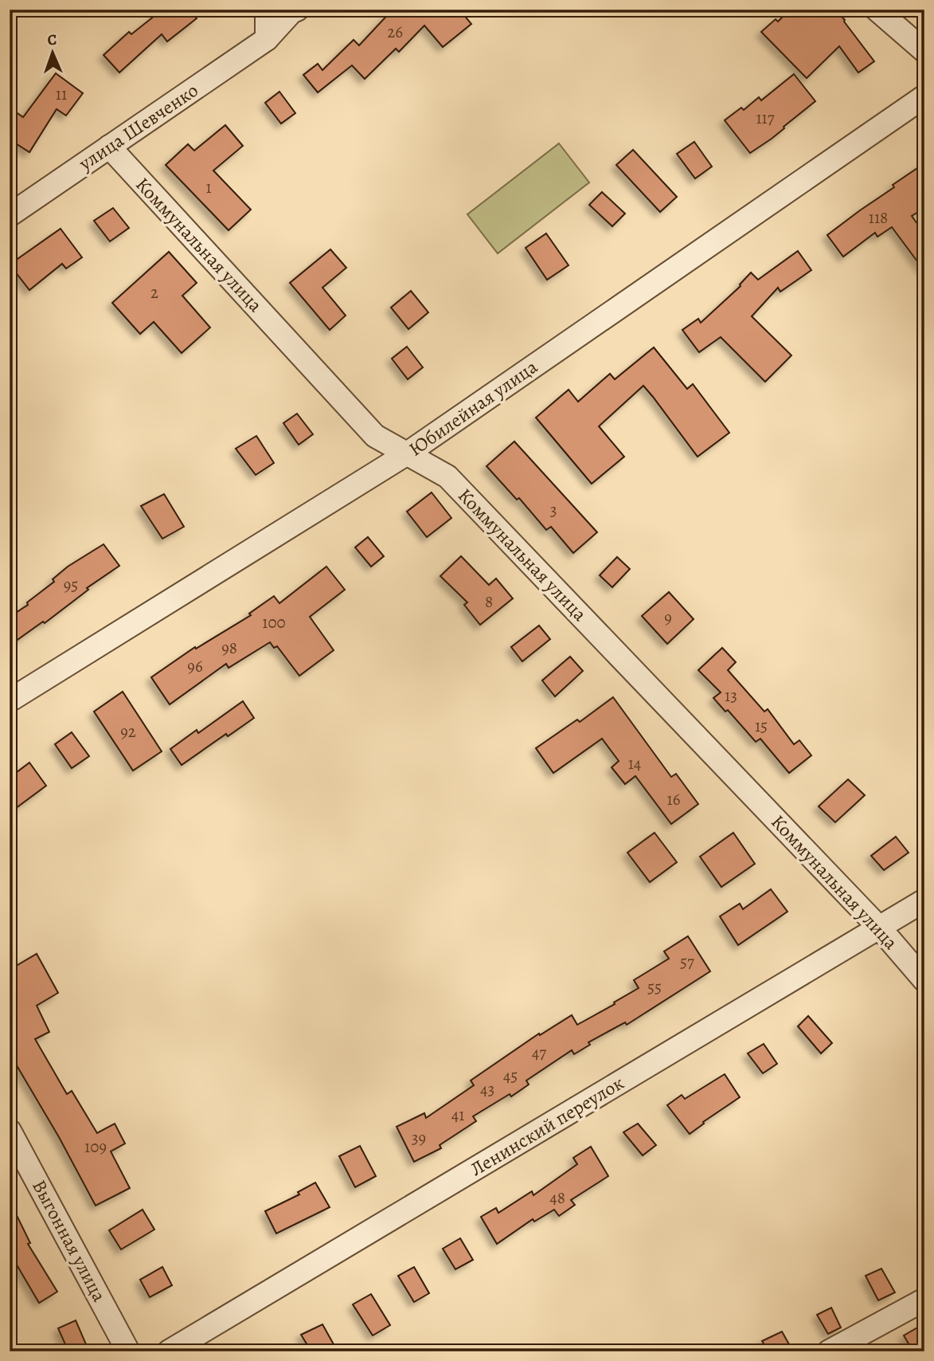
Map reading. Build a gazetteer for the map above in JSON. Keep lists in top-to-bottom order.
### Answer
{
  "streets": {
    "street": [
      "улица Шевченко",
      "Коммунальная улица",
      "Юбилейная улица",
      "Ленинский переулок",
      "Выгонная улица"
    ]
  },
  "crossings": [
    ["улица Шевченко", "Коммунальная улица"],
    ["Коммунальная улица", "Юбилейная улица"],
    ["Коммунальная улица", "Ленинский переулок"]
  ],
  "house_numbers": [
    "26",
    "11",
    "117",
    "1",
    "118",
    "2",
    "3",
    "95",
    "8",
    "9",
    "100",
    "98",
    "96",
    "13",
    "15",
    "92",
    "14",
    "16",
    "57",
    "55",
    "47",
    "45",
    "43",
    "41",
    "39",
    "109",
    "48"
  ],
  "north": "top"
}
